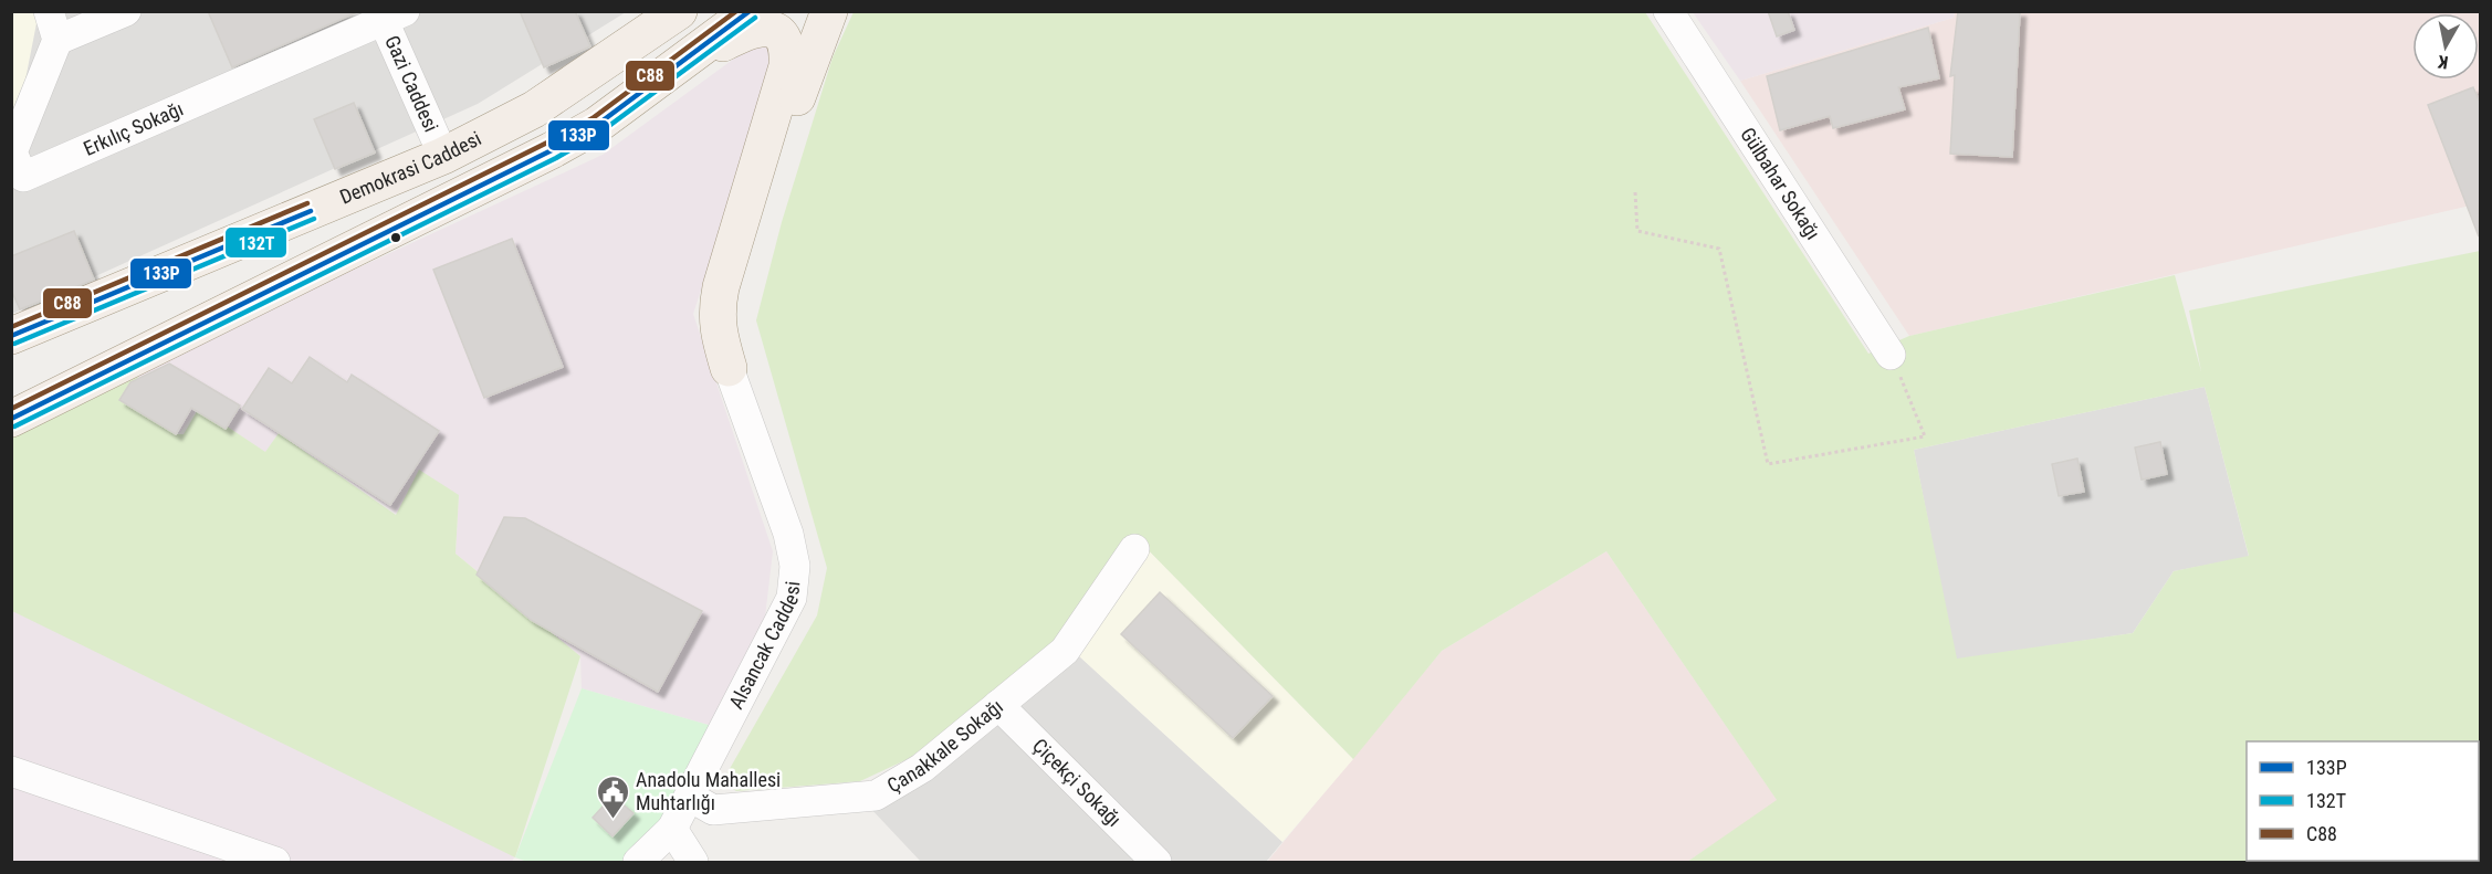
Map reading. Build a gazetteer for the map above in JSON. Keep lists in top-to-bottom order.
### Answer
{
  "streets": {
    "main road": ["Demokrasi Caddesi"],
    "street": [
      "Gazi Caddesi",
      "Erkılıç Sokağı",
      "Gülbahar Sokağı",
      "Alsancak Caddesi",
      "Çanakkale Sokağı",
      "Çiçekçi Sokağı"
    ]
  },
  "crossings": [
    ["Gazi Caddesi", "Erkılıç Sokağı"],
    ["Gazi Caddesi", "Demokrasi Caddesi"],
    ["Alsancak Caddesi", "Çanakkale Sokağı"],
    ["Çanakkale Sokağı", "Çiçekçi Sokağı"]
  ],
  "places": {
    "public building": ["Anadolu Mahallesi Muhtarlığı"]
  },
  "lines": ["transit line 133P", "transit line C88", "transit line 132T"],
  "legend": ["133P", "132T", "C88"],
  "north": "bottom"
}
